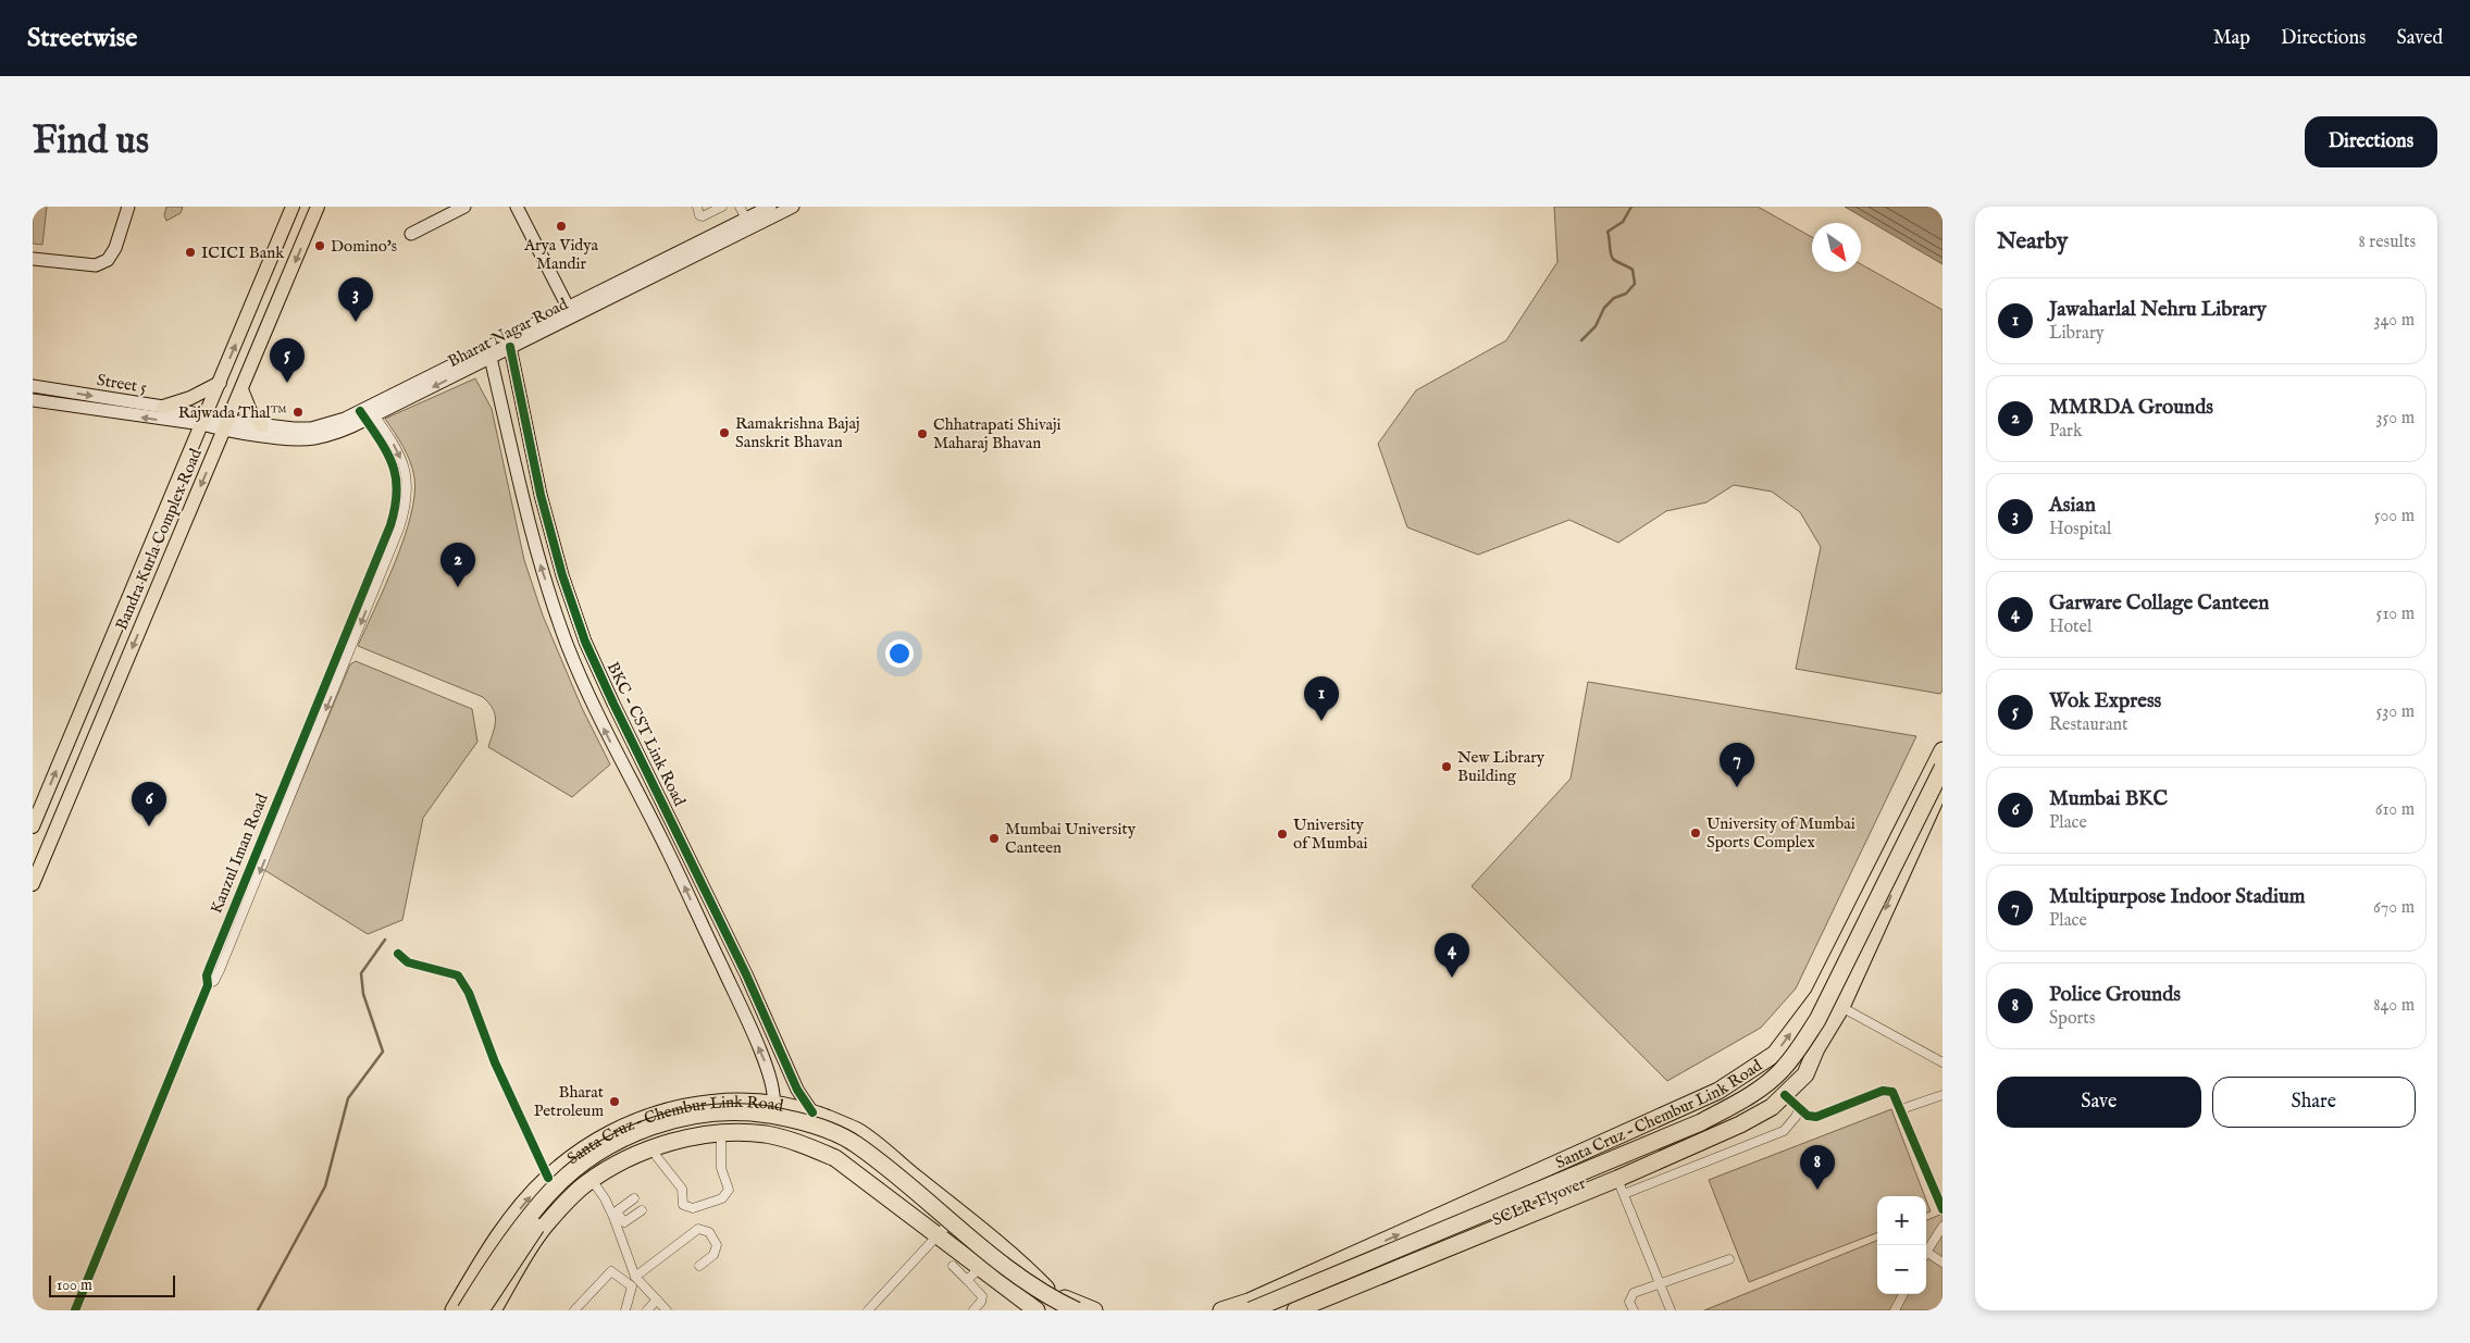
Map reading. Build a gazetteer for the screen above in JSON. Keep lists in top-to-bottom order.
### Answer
{
  "streets": {
    "highway": ["Santa Cruz – Chembur Link Road", "SCLR Flyover"],
    "main road": ["Bandra Kurla Complex Road"],
    "street": [
      "Bharat Nagar Road",
      "Street 5",
      "BKC - CST Link Road",
      "Kanzul Iman Road"
    ]
  },
  "crossings": [
    ["Bharat Nagar Road", "Bandra Kurla Complex Road"],
    ["Bharat Nagar Road", "BKC - CST Link Road"],
    ["Bharat Nagar Road", "Kanzul Iman Road"],
    ["Street 5", "Bandra Kurla Complex Road"],
    ["BKC - CST Link Road", "Santa Cruz – Chembur Link Road"]
  ],
  "places": [
    "Arya Vidya Mandir",
    "Domino's",
    "ICICI Bank",
    "Rajwada Thal™",
    "Ramakrishna Bajaj Sanskrit Bhavan",
    "Chhatrapati Shivaji Maharaj Bhavan",
    "New Library Building",
    "University of Mumbai Sports Complex",
    "University of Mumbai",
    "Mumbai University Canteen",
    "Bharat Petroleum"
  ],
  "scale_bar": "100 m",
  "north": "bottom right",
  "page": {
    "header": "Streetwise",
    "nav": ["Map", "Directions", "Saved"],
    "buttons": [
      "Directions",
      ["Save", "Share"]
    ],
    "title": "Find us",
    "heading": ["Nearby", "8 results"],
    "pins": [
      "3",
      "5",
      "2",
      "1",
      "7",
      "6",
      "4",
      "8"
    ],
    "list": [
      {
        "mark": "1",
        "name": "Jawaharlal Nehru Library",
        "note": "Library",
        "value": "340 m"
      },
      {
        "mark": "2",
        "name": "MMRDA Grounds",
        "note": "Park",
        "value": "350 m"
      },
      {
        "mark": "3",
        "name": "Asian",
        "note": "Hospital",
        "value": "500 m"
      },
      {
        "mark": "4",
        "name": "Garware Collage Canteen",
        "note": "Hotel",
        "value": "510 m"
      },
      {
        "mark": "5",
        "name": "Wok Express",
        "note": "Restaurant",
        "value": "530 m"
      },
      {
        "mark": "6",
        "name": "Mumbai BKC",
        "note": "Place",
        "value": "610 m"
      },
      {
        "mark": "7",
        "name": "Multipurpose Indoor Stadium",
        "note": "Place",
        "value": "670 m"
      },
      {
        "mark": "8",
        "name": "Police Grounds",
        "note": "Sports",
        "value": "840 m"
      }
    ],
    "map_buttons": ["+", "−"],
    "scale": "100 m"
  }
}
